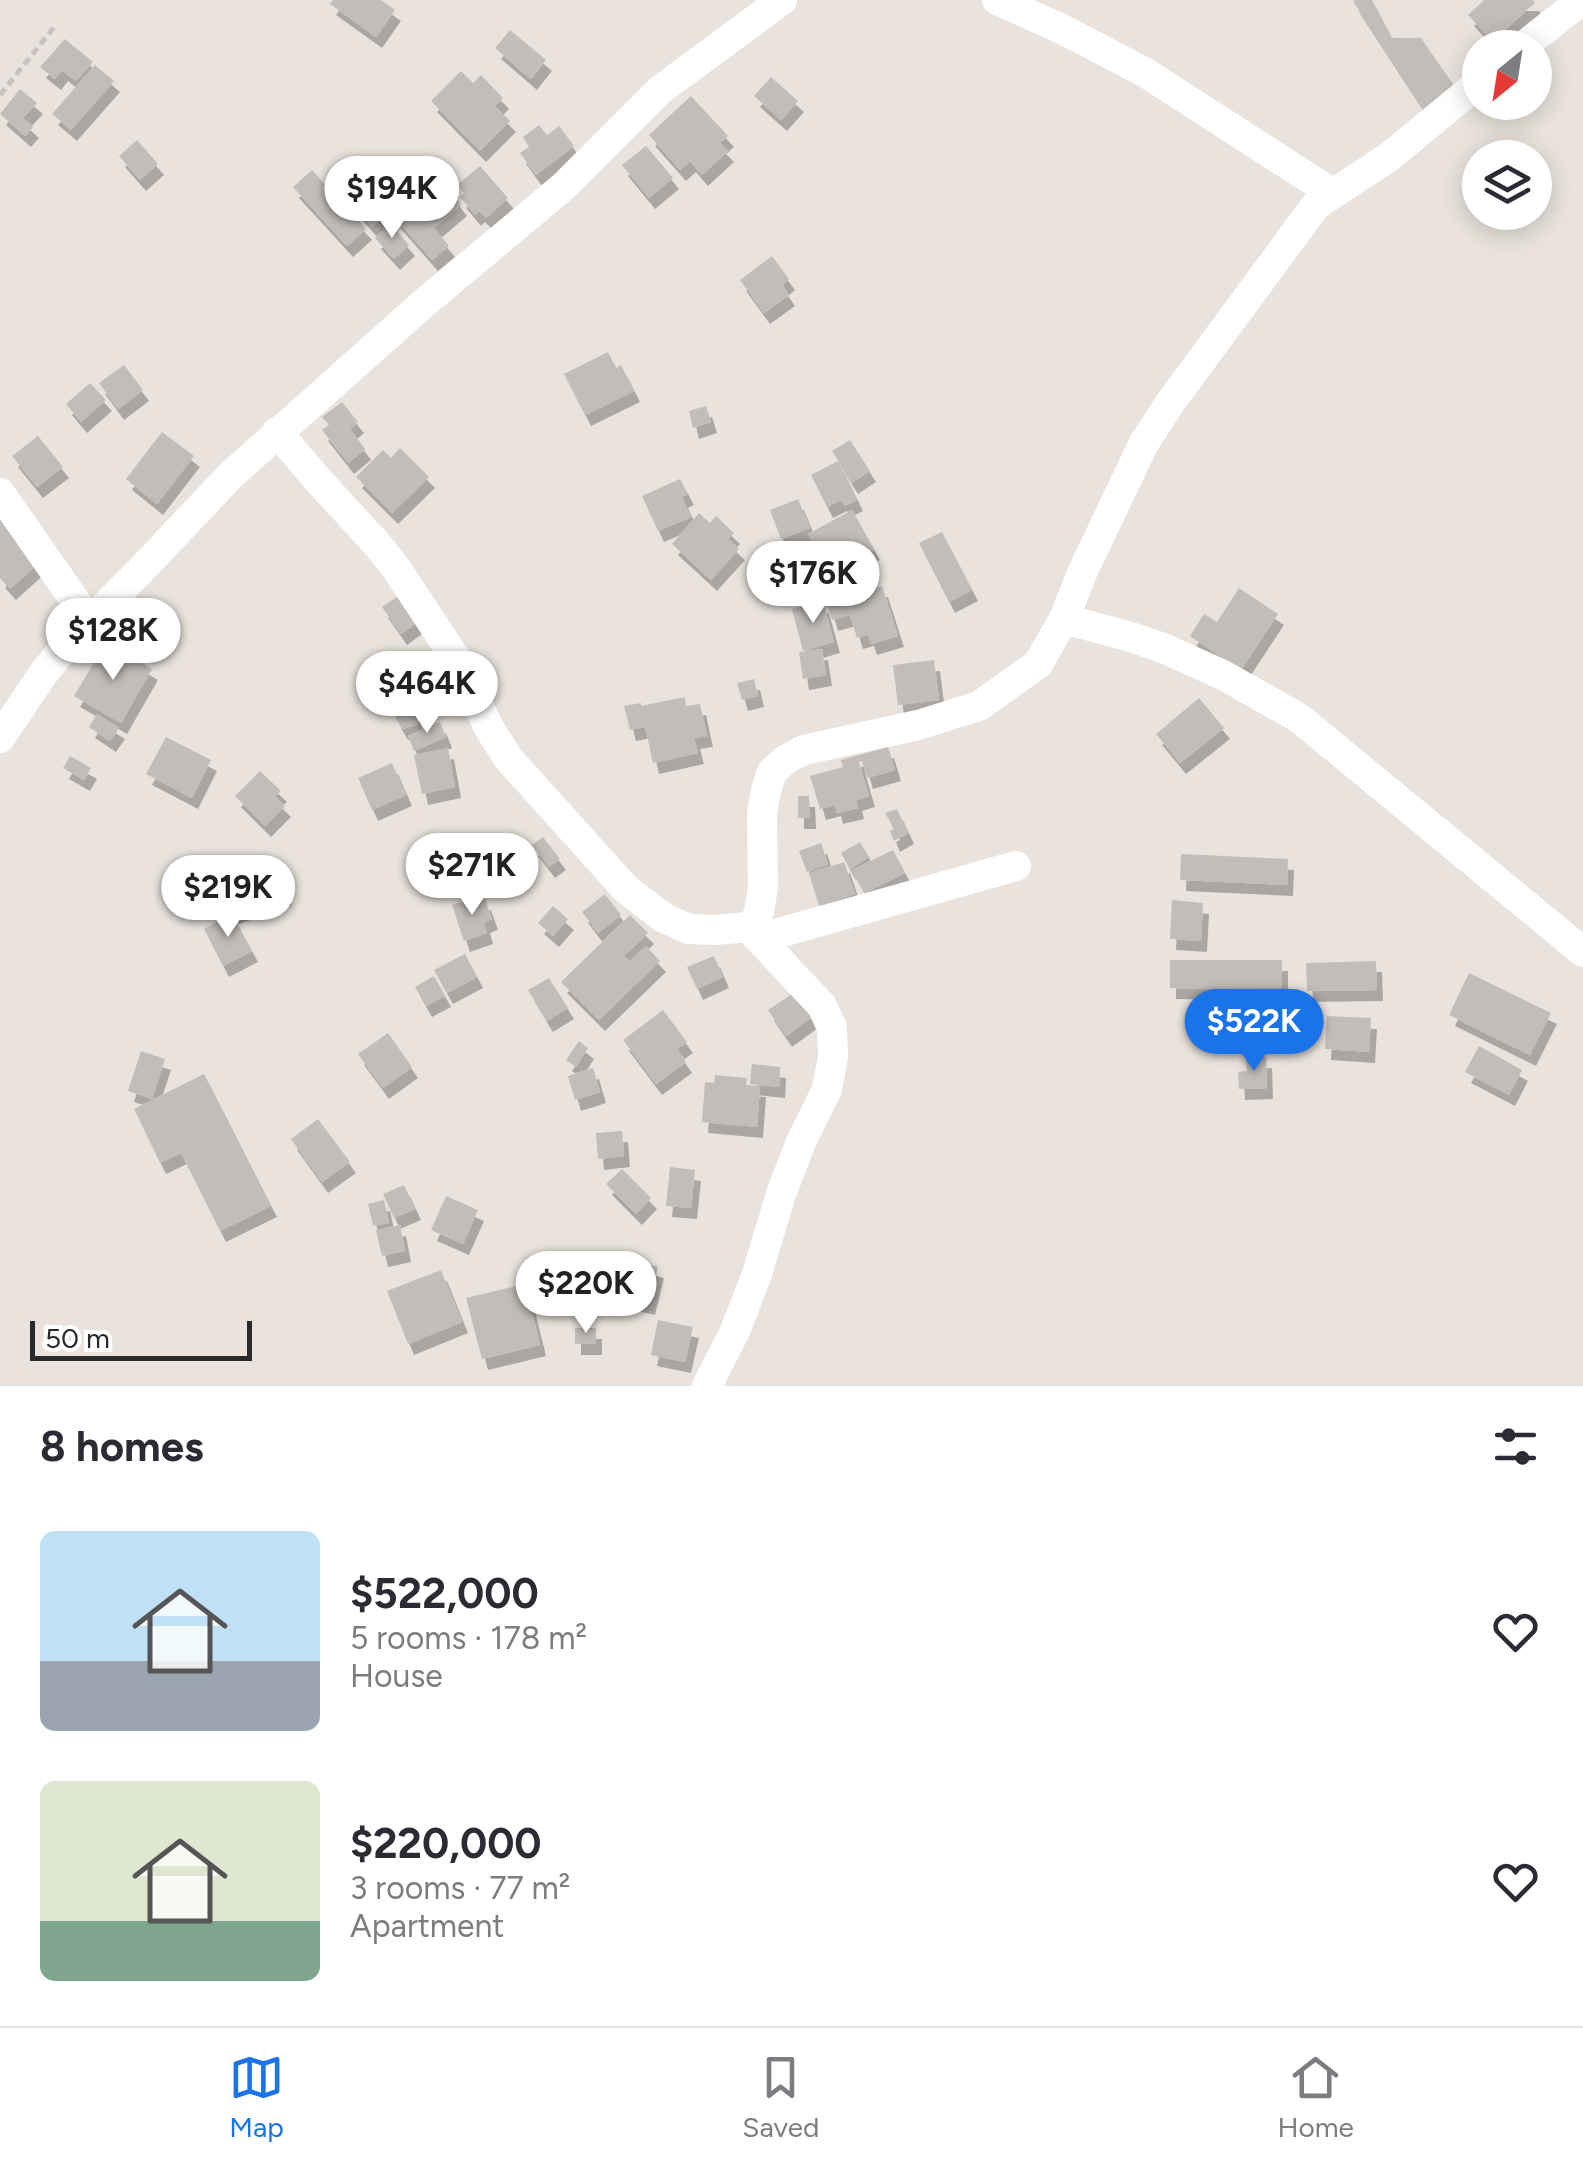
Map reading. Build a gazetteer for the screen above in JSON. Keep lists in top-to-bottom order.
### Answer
{
  "scale_bar": "50 m",
  "north": "bottom left",
  "page": {
    "price": [
      "$194K",
      "$176K",
      "$128K",
      "$464K",
      "$271K",
      "$219K",
      "$522K",
      "$220K"
    ],
    "scale": "50 m",
    "heading": "8 homes",
    "list": [
      {
        "name": "$522,000",
        "note": "5 rooms · 178 m² · House"
      },
      {
        "name": "$220,000",
        "note": "3 rooms · 77 m² · Apartment"
      }
    ],
    "tabs": ["Map", "Saved", "Home"]
  }
}
